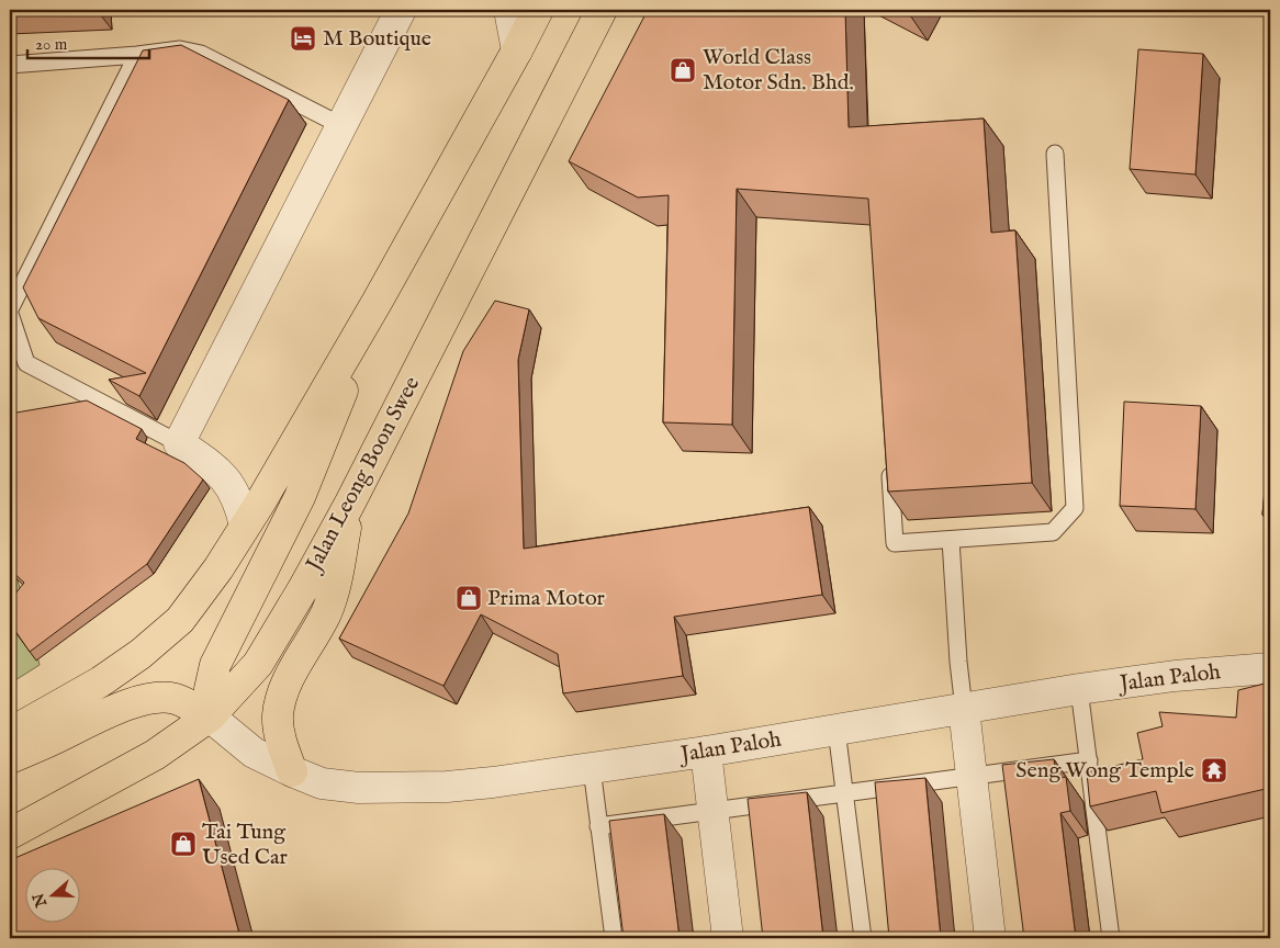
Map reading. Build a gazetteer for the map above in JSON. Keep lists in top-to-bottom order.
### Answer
{
  "streets": {
    "main road": ["Jalan Leong Boon Swee"],
    "street": ["Jalan Paloh"]
  },
  "crossings": [
    ["Jalan Leong Boon Swee", "Jalan Paloh"]
  ],
  "places": {
    "hotel": ["M Boutique"],
    "shop": ["World Class Motor Sdn. Bhd.", "Prima Motor", "Tai Tung Used Car"],
    "temple": ["Seng Wong Temple"]
  },
  "scale_bar": "20 m",
  "north": "left"
}
